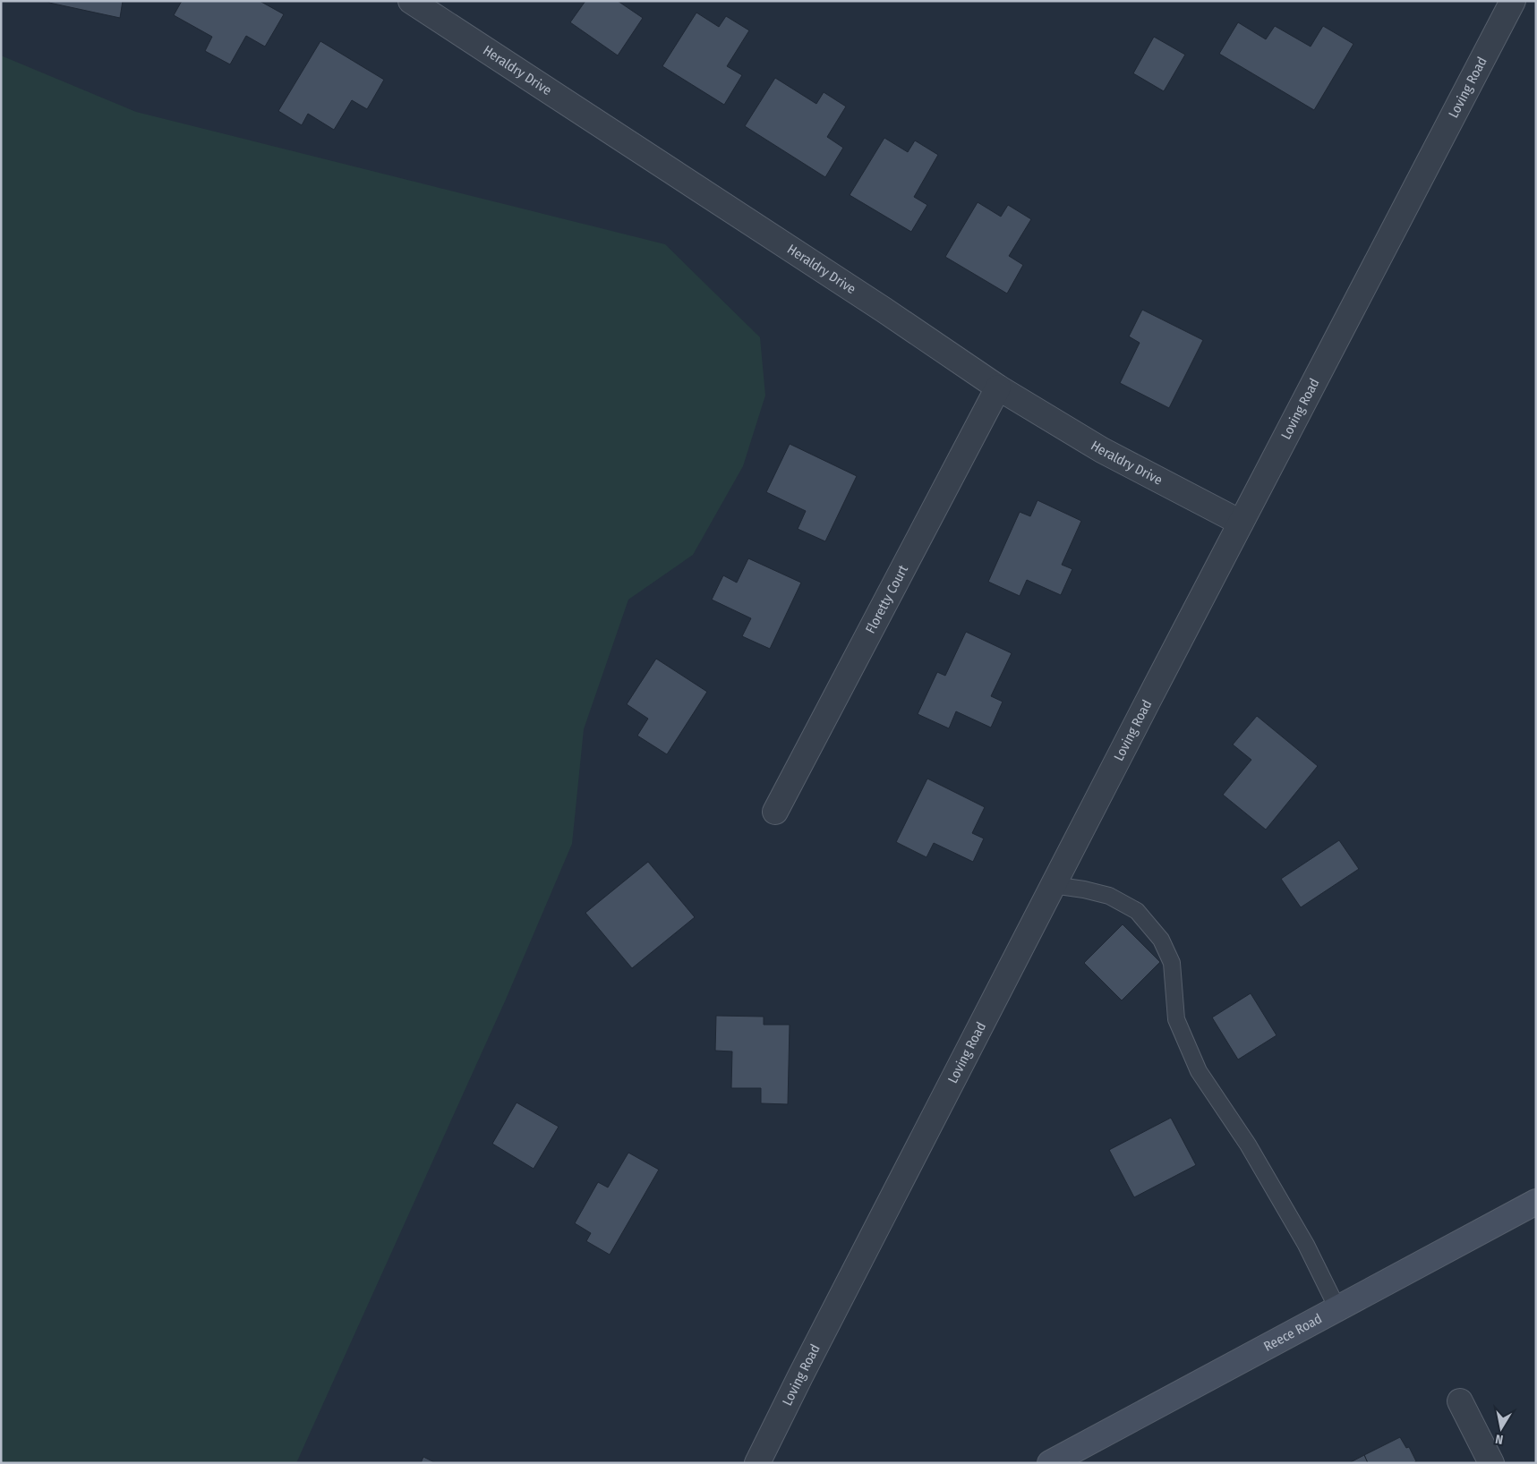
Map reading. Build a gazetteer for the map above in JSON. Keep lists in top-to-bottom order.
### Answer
{
  "streets": {
    "main road": ["Reece Road"],
    "street": ["Heraldry Drive", "Loving Road", "Floretty Court"]
  },
  "crossings": [
    ["Heraldry Drive", "Loving Road"],
    ["Heraldry Drive", "Floretty Court"]
  ],
  "north": "bottom"
}
